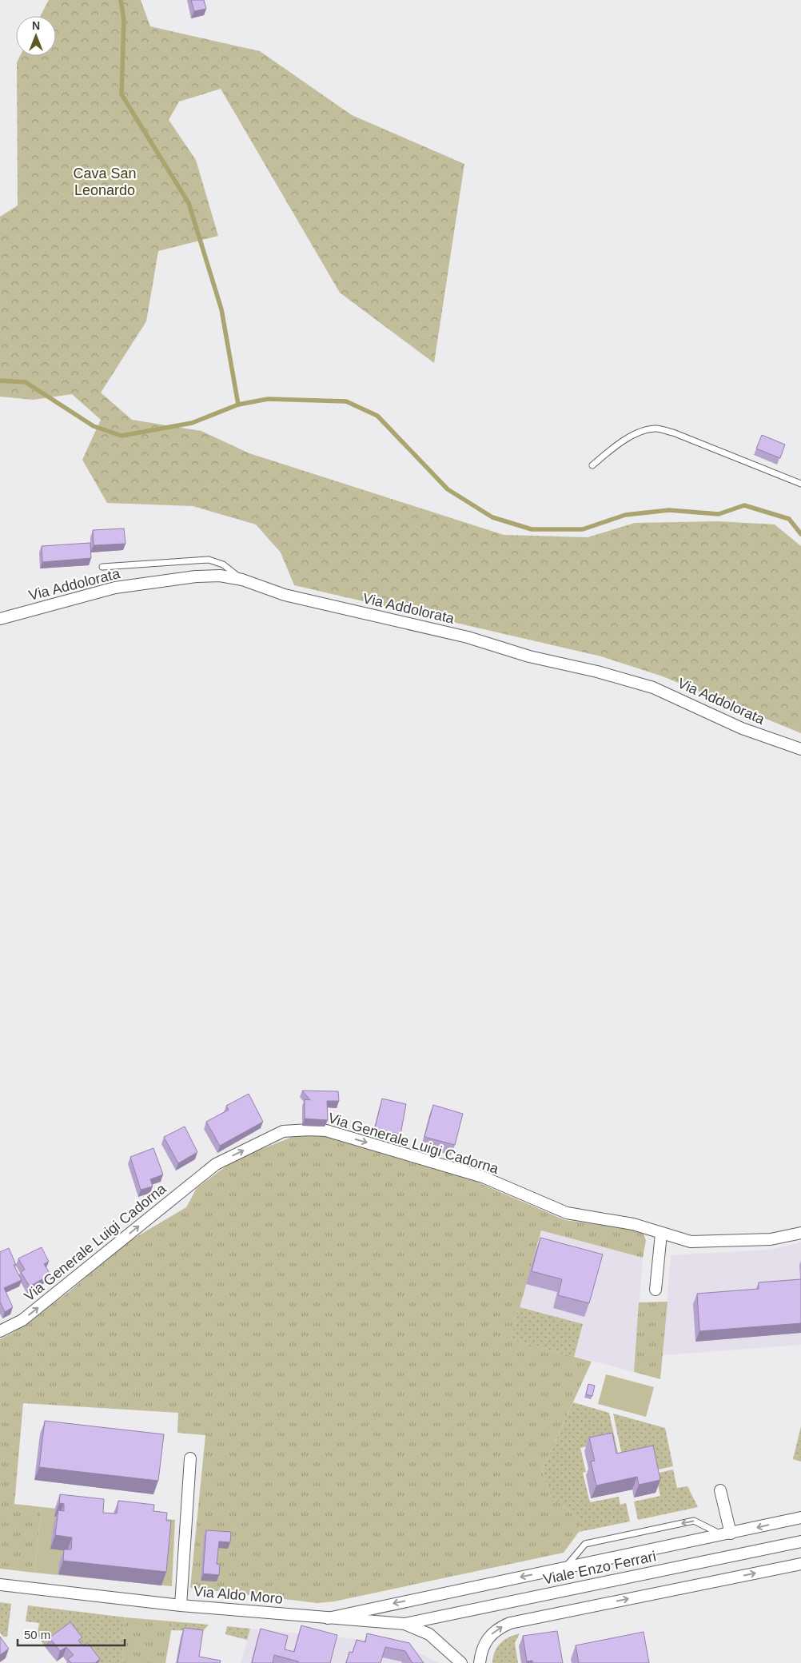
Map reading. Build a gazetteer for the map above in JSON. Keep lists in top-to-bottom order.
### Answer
{
  "streets": {
    "street": [
      "Via Addolorata",
      "Via Generale Luigi Cadorna",
      "Viale Enzo Ferrari",
      "Via Aldo Moro"
    ]
  },
  "crossings": [
    ["Viale Enzo Ferrari", "Via Aldo Moro"]
  ],
  "one_way": ["Via Generale Luigi Cadorna"],
  "parks": ["Cava San Leonardo"],
  "scale_bar": "50 m",
  "north": "top"
}
